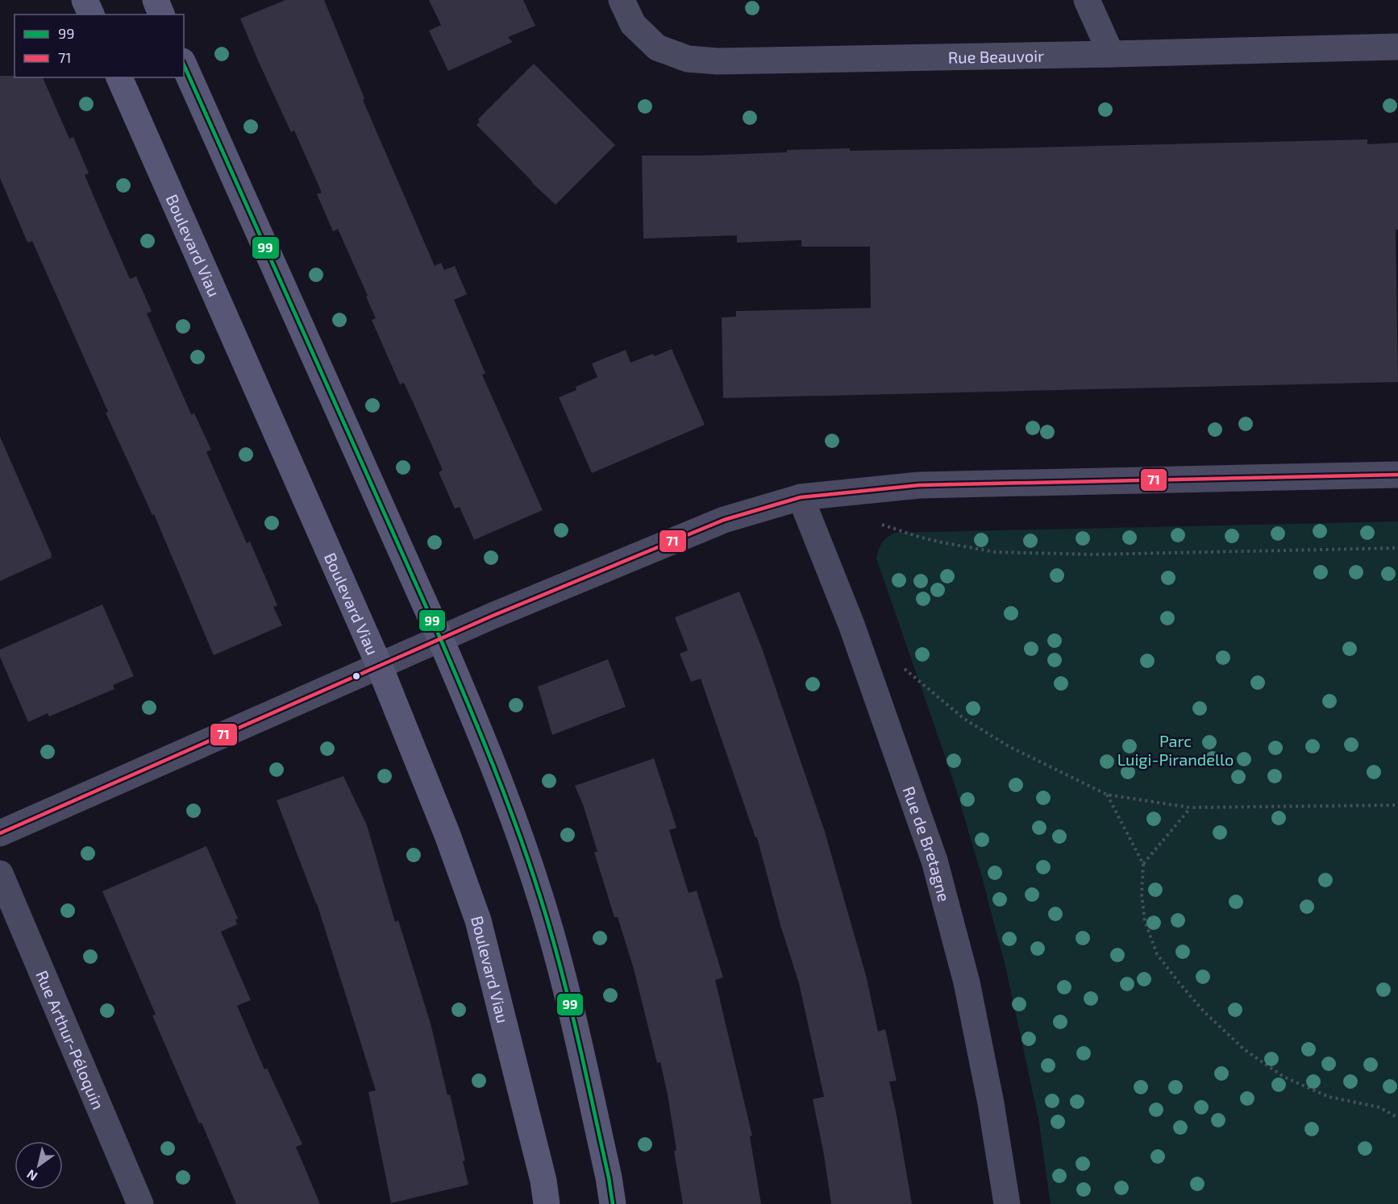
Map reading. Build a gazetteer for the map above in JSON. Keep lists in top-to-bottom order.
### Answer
{
  "streets": {
    "main road": ["Boulevard Viau"],
    "street": ["Rue Beauvoir", "Rue de Bretagne", "Rue Arthur-Péloquin"]
  },
  "parks": ["Parc Luigi-Pirandello"],
  "lines": ["transit line 99", "transit line 71"],
  "legend": ["99", "71"],
  "north": "bottom left"
}
